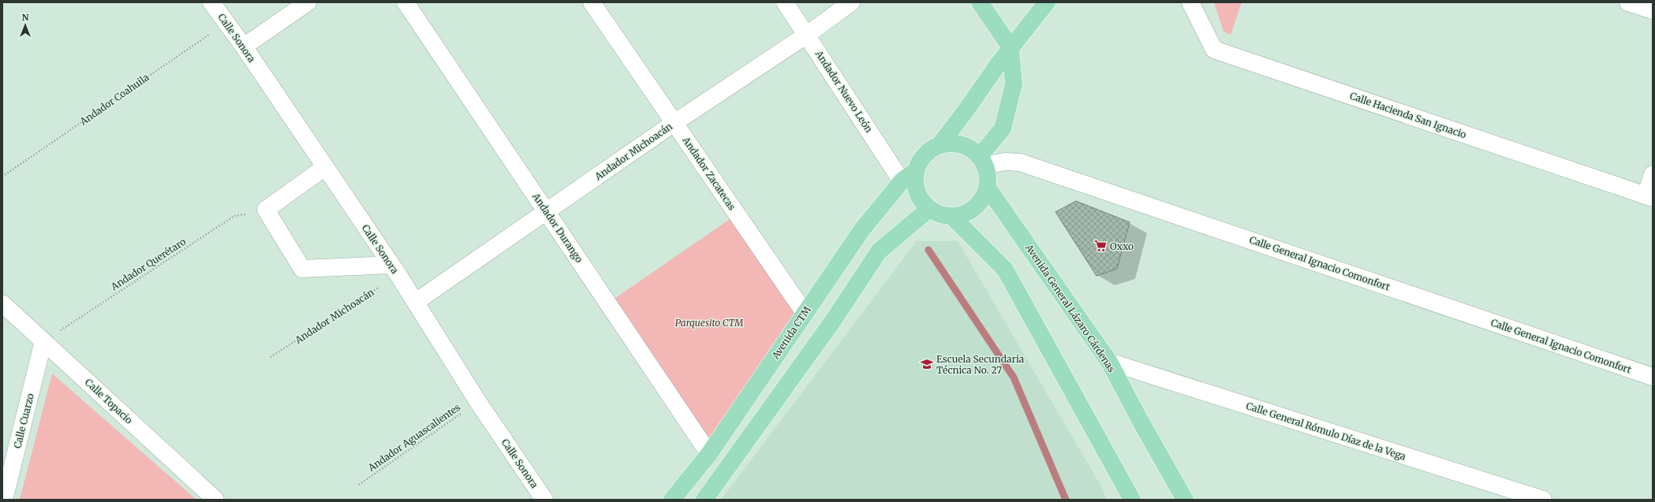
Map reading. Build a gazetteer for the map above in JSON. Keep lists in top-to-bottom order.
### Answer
{
  "streets": {
    "main road": ["Avenida General Lázaro Cárdenas", "Avenida CTM"],
    "street": [
      "Calle Sonora",
      "Andador Nuevo León",
      "Calle Hacienda San Ignacio",
      "Andador Michoacán",
      "Andador Zacatecas",
      "Andador Durango",
      "Calle General Ignacio Comonfort",
      "Calle Topacio",
      "Calle Cuarzo",
      "Calle General Rómulo Díaz de la Vega"
    ],
    "path": ["Andador Coahuila", "Andador Querétaro", "Andador Aguascalientes"]
  },
  "crossings": [
    ["Calle Sonora", "Andador Coahuila"],
    ["Calle Sonora", "Andador Michoacán"],
    ["Calle Sonora", "Andador Aguascalientes"],
    ["Andador Nuevo León", "Andador Michoacán"],
    ["Andador Nuevo León", "Avenida CTM"],
    ["Andador Michoacán", "Andador Zacatecas"],
    ["Andador Michoacán", "Andador Durango"],
    ["Andador Zacatecas", "Avenida CTM"],
    ["Andador Durango", "Avenida CTM"],
    ["Calle General Ignacio Comonfort", "Avenida General Lázaro Cárdenas"],
    ["Calle General Ignacio Comonfort", "Avenida CTM"],
    ["Andador Querétaro", "Calle Topacio"],
    ["Andador Querétaro", "Calle Cuarzo"],
    ["Avenida General Lázaro Cárdenas", "Avenida CTM"],
    ["Avenida General Lázaro Cárdenas", "Calle General Rómulo Díaz de la Vega"],
    ["Calle Topacio", "Calle Cuarzo"]
  ],
  "parks": ["Parquesito CTM"],
  "places": {
    "supermarket": ["Oxxo"],
    "school or university": ["Escuela Secundaria Técnica No. 27"]
  },
  "north": "top"
}
